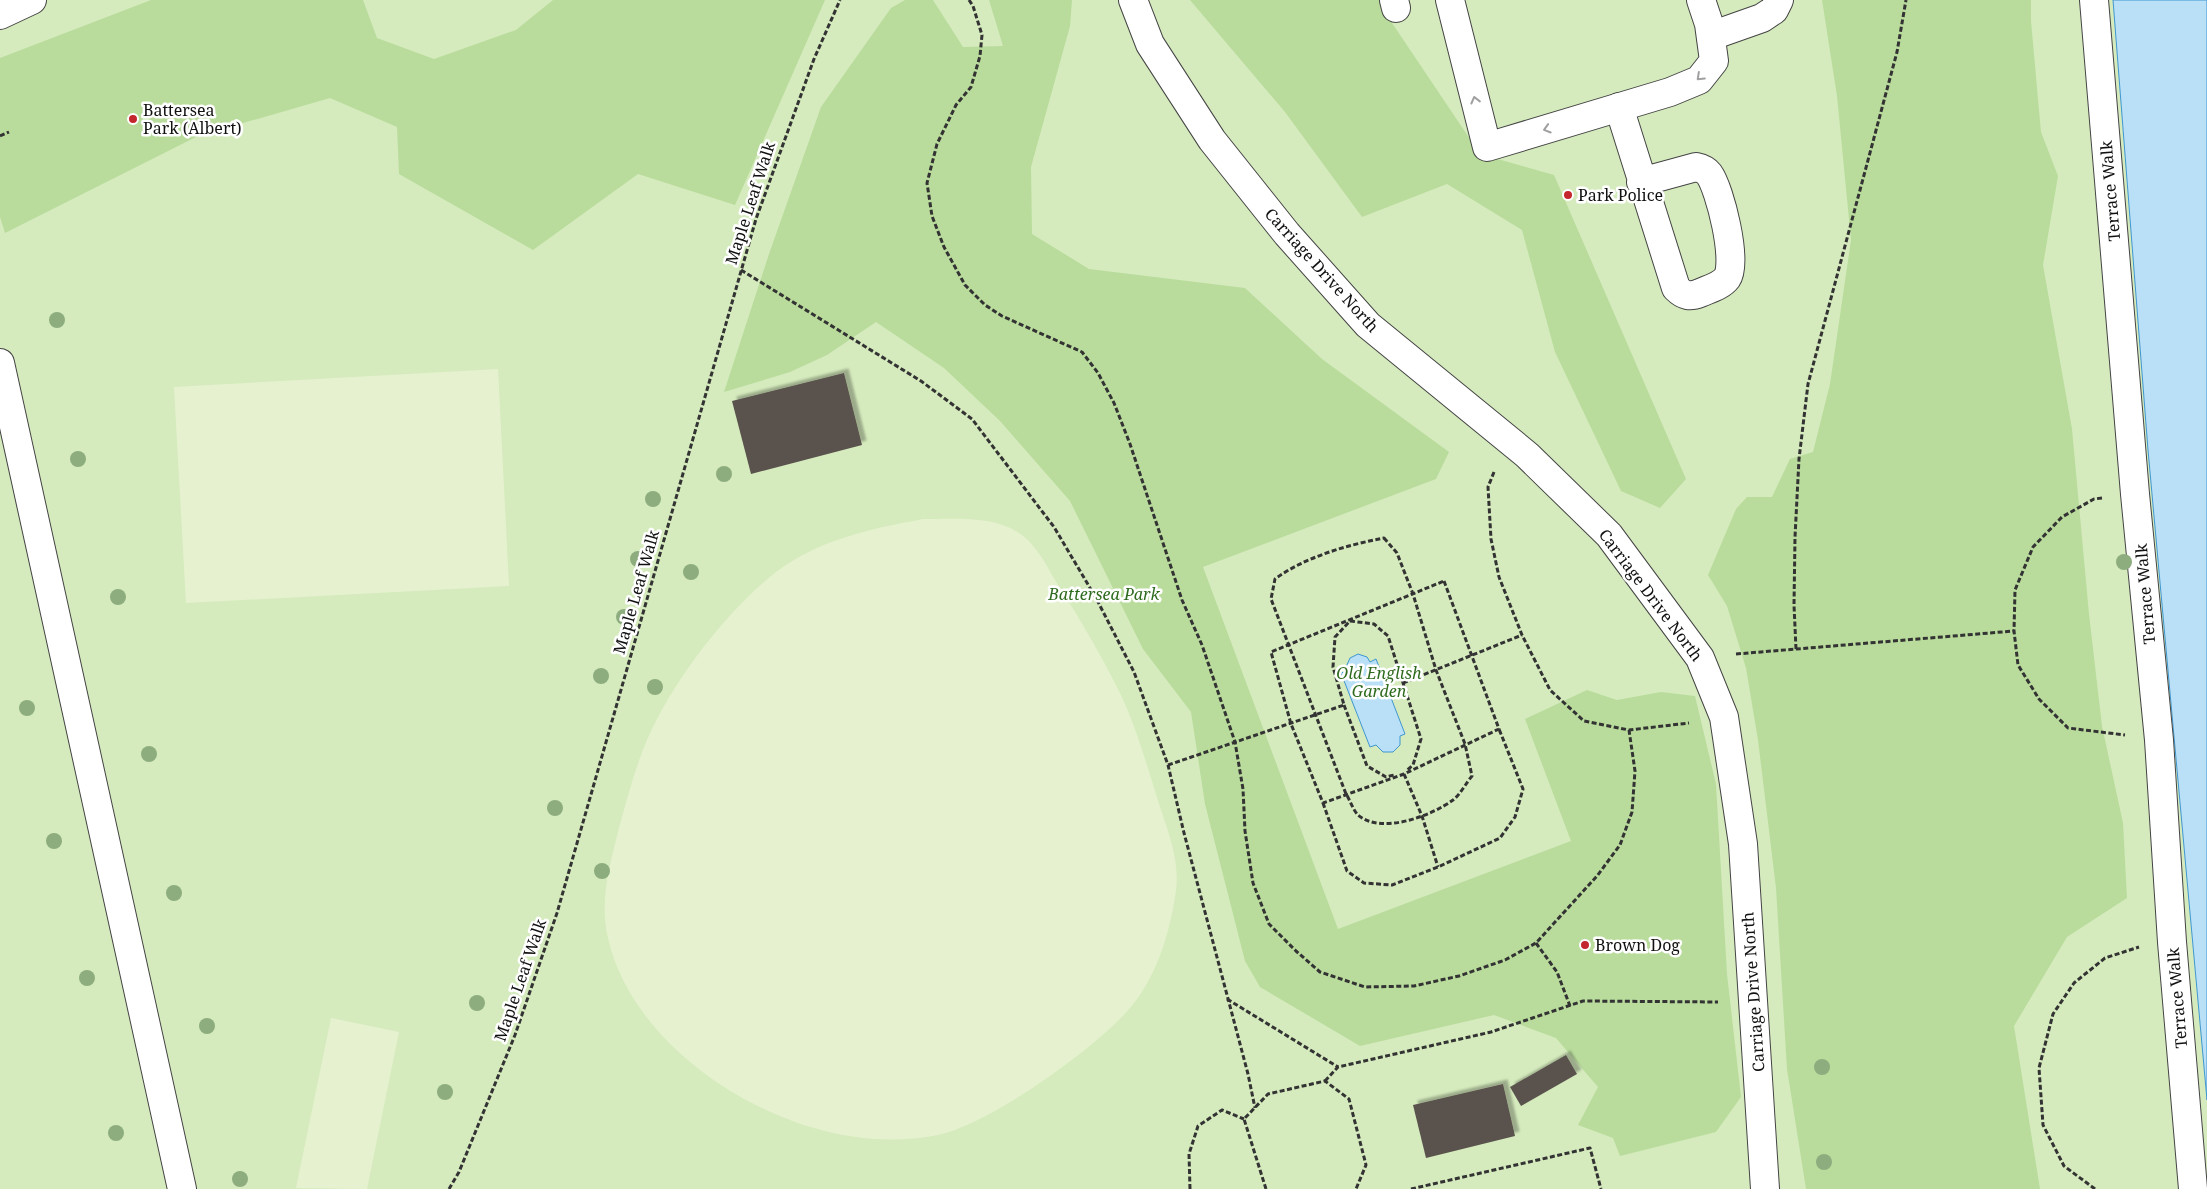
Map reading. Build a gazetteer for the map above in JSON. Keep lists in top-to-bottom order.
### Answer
{
  "streets": {
    "street": ["Terrace Walk", "Carriage Drive North"],
    "path": ["Maple Leaf Walk"]
  },
  "parks": ["Battersea Park", "Old English Garden"],
  "places": ["Battersea Park (Albert)", "Park Police", "Brown Dog"]
}
